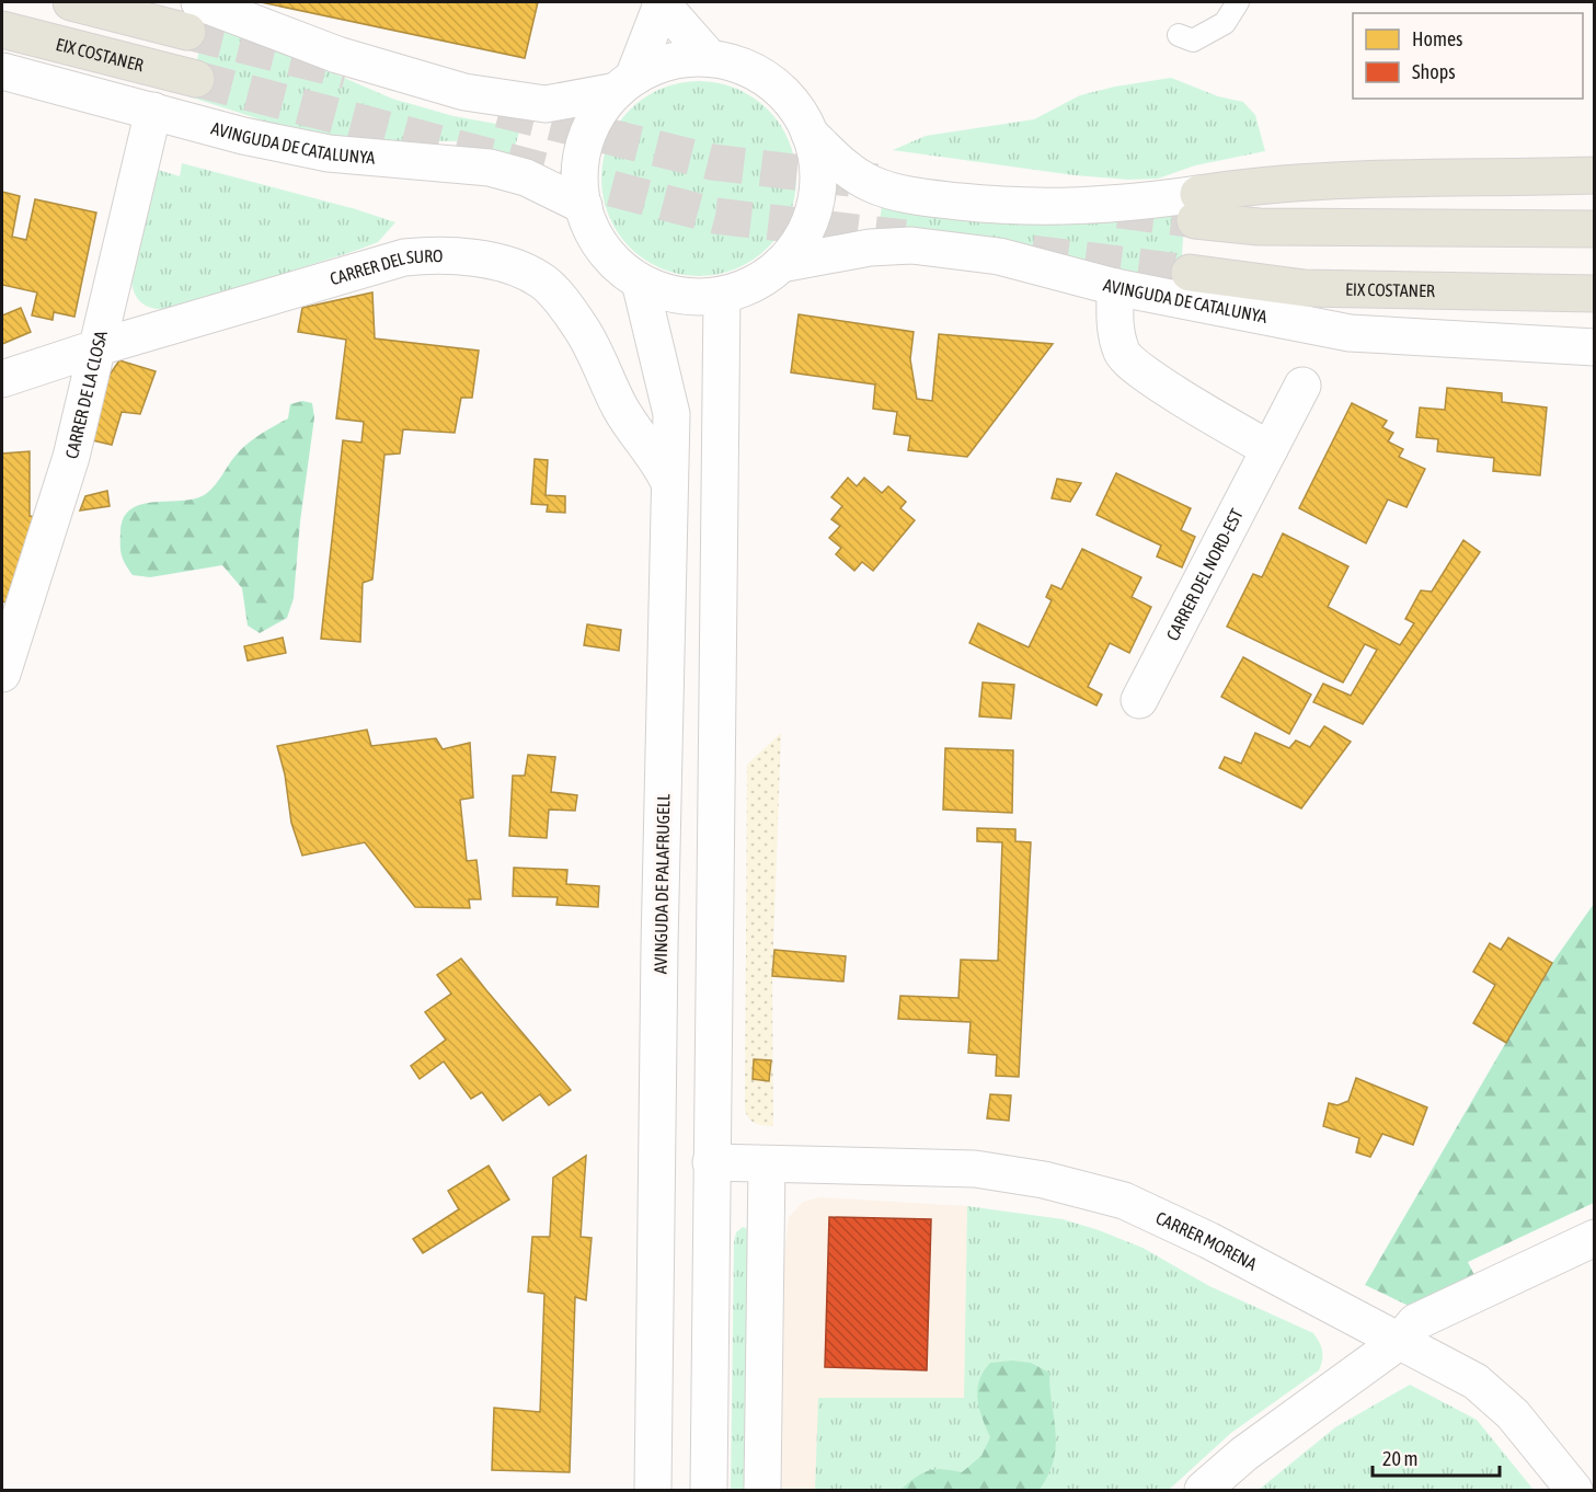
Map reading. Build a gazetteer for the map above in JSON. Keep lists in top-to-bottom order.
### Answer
{
  "streets": {
    "highway": ["EIX COSTANER"],
    "main road": [
      "AVINGUDA DE CATALUNYA",
      "CARRER DEL SURO",
      "CARRER DE LA CLOSA",
      "CARRER DEL NORD-EST",
      "AVINGUDA DE PALAFRUGELL",
      "CARRER MORENA"
    ]
  },
  "crossings": [
    ["AVINGUDA DE CATALUNYA", "CARRER DE LA CLOSA"],
    ["CARRER DEL SURO", "CARRER DE LA CLOSA"],
    ["CARRER DEL SURO", "AVINGUDA DE PALAFRUGELL"]
  ],
  "legend": ["Homes", "Shops"],
  "scale_bar": "20 m"
}
